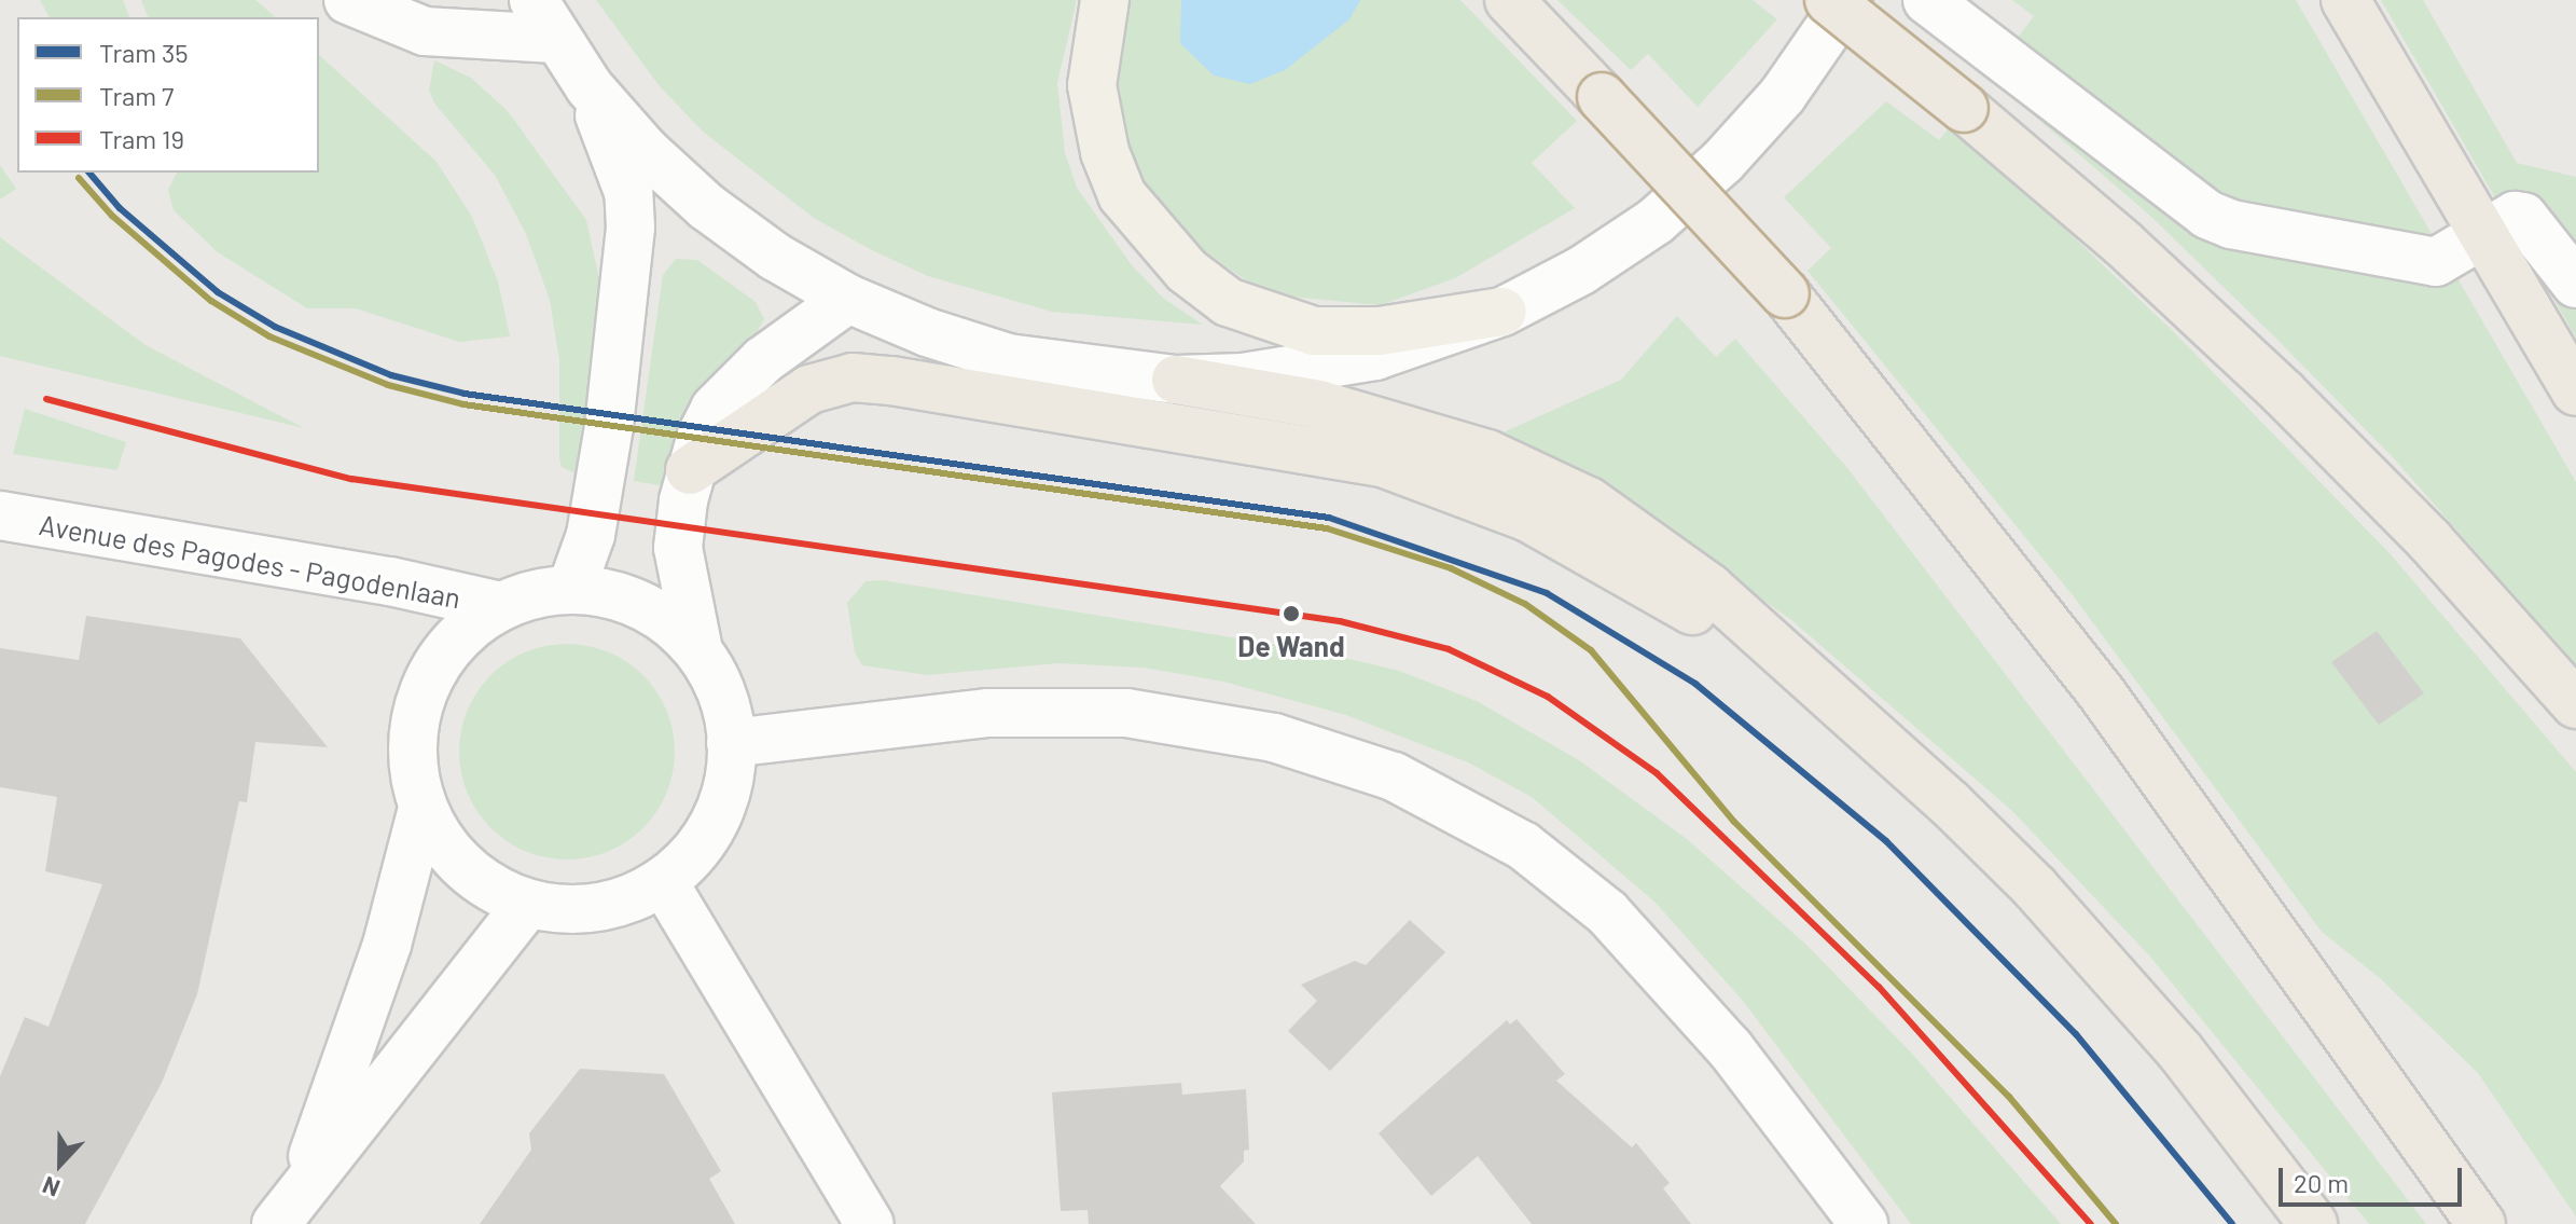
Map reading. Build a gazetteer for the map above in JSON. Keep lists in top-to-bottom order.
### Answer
{
  "streets": {
    "street": ["Avenue des Pagodes - Pagodenlaan"]
  },
  "places": ["De Wand"],
  "lines": ["tram line 35", "tram line 7", "tram line 19"],
  "legend": ["Tram 35", "Tram 7", "Tram 19"],
  "scale_bar": "20 m",
  "north": "bottom"
}
